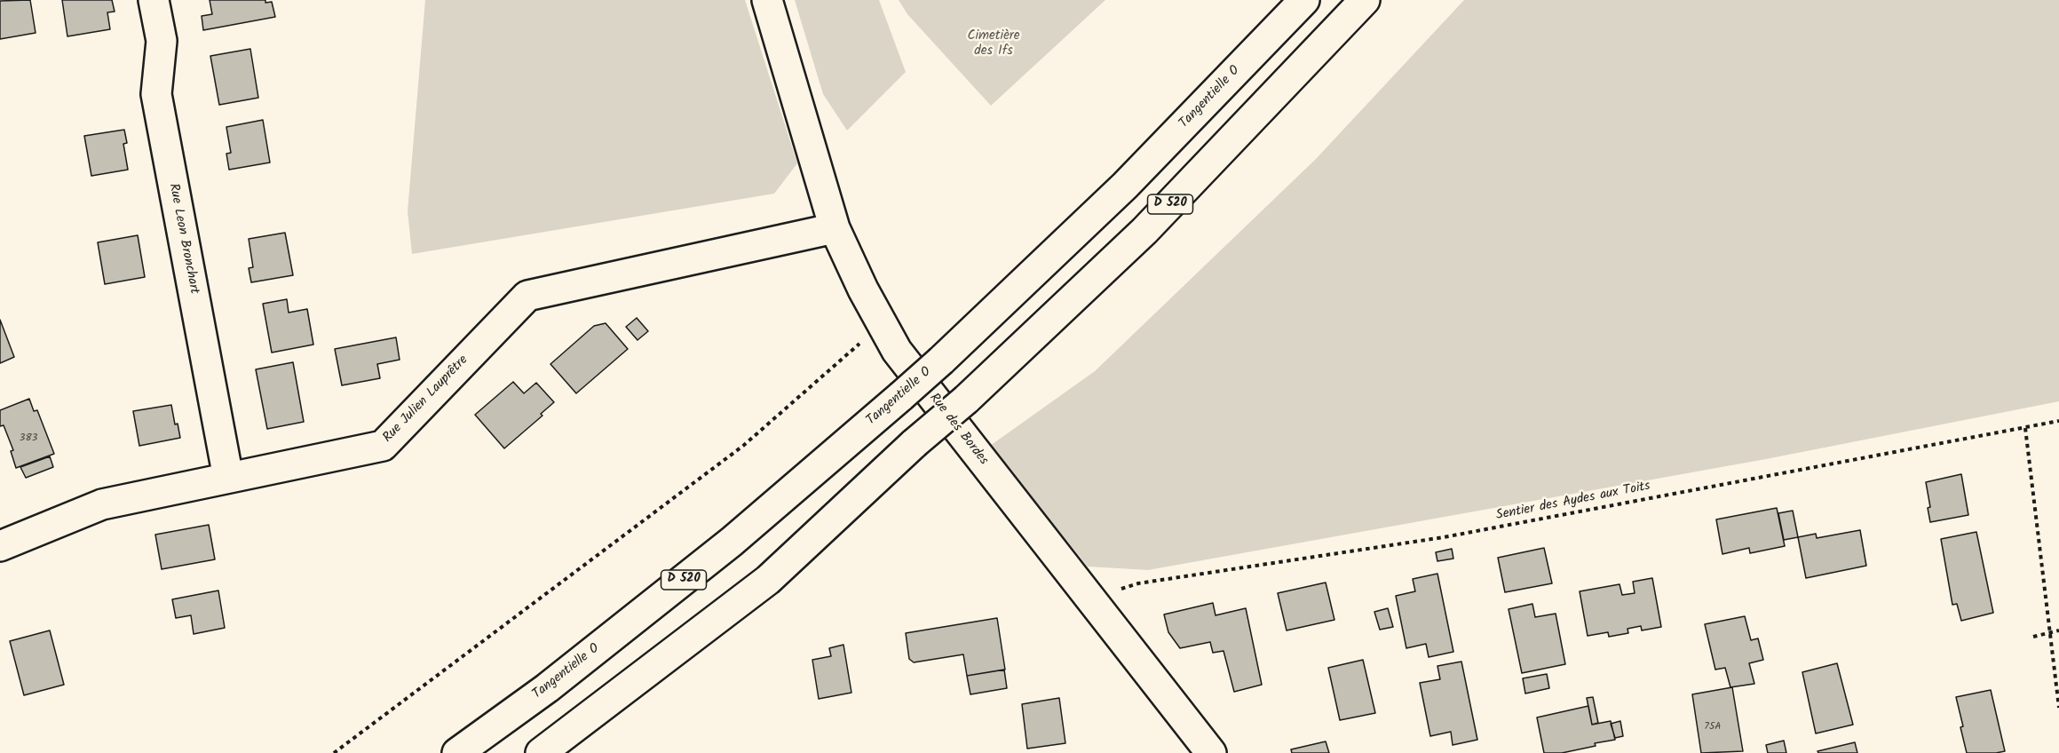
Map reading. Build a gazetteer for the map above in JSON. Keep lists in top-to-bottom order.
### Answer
{
  "streets": {
    "street": [
      "Tangentielle O",
      "D 520",
      "Rue Leon Bronchart",
      "Rue Julien Lauprêtre",
      "Rue des Bordes"
    ],
    "path": ["Sentier des Aydes aux Toits"]
  },
  "crossings": [
    ["Rue Leon Bronchart", "Rue Julien Lauprêtre"],
    ["Rue Julien Lauprêtre", "Rue des Bordes"],
    ["Rue des Bordes", "Sentier des Aydes aux Toits"]
  ],
  "parks": ["Cimetière des Ifs"],
  "house_numbers": ["383", "75A"]
}
